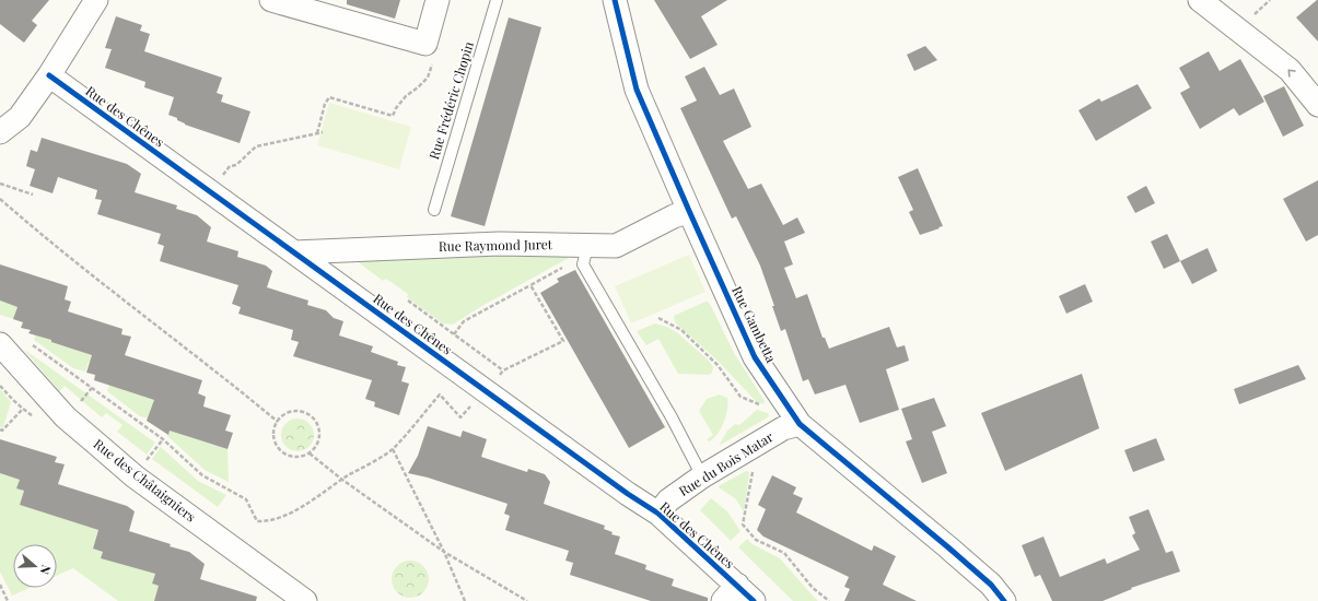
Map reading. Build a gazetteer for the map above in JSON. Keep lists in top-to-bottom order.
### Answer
{
  "streets": {
    "street": [
      "Rue des Chênes",
      "Rue Raymond Juret",
      "Rue Gambetta",
      "Rue du Bois Matar",
      "Rue des Châtaigniers"
    ],
    "lane": ["Rue Frédéric Chopin"]
  },
  "crossings": [
    ["Rue des Chênes", "Rue Raymond Juret"],
    ["Rue des Chênes", "Rue du Bois Matar"],
    ["Rue Raymond Juret", "Rue Gambetta"],
    ["Rue Gambetta", "Rue du Bois Matar"]
  ],
  "north": "right"
}
